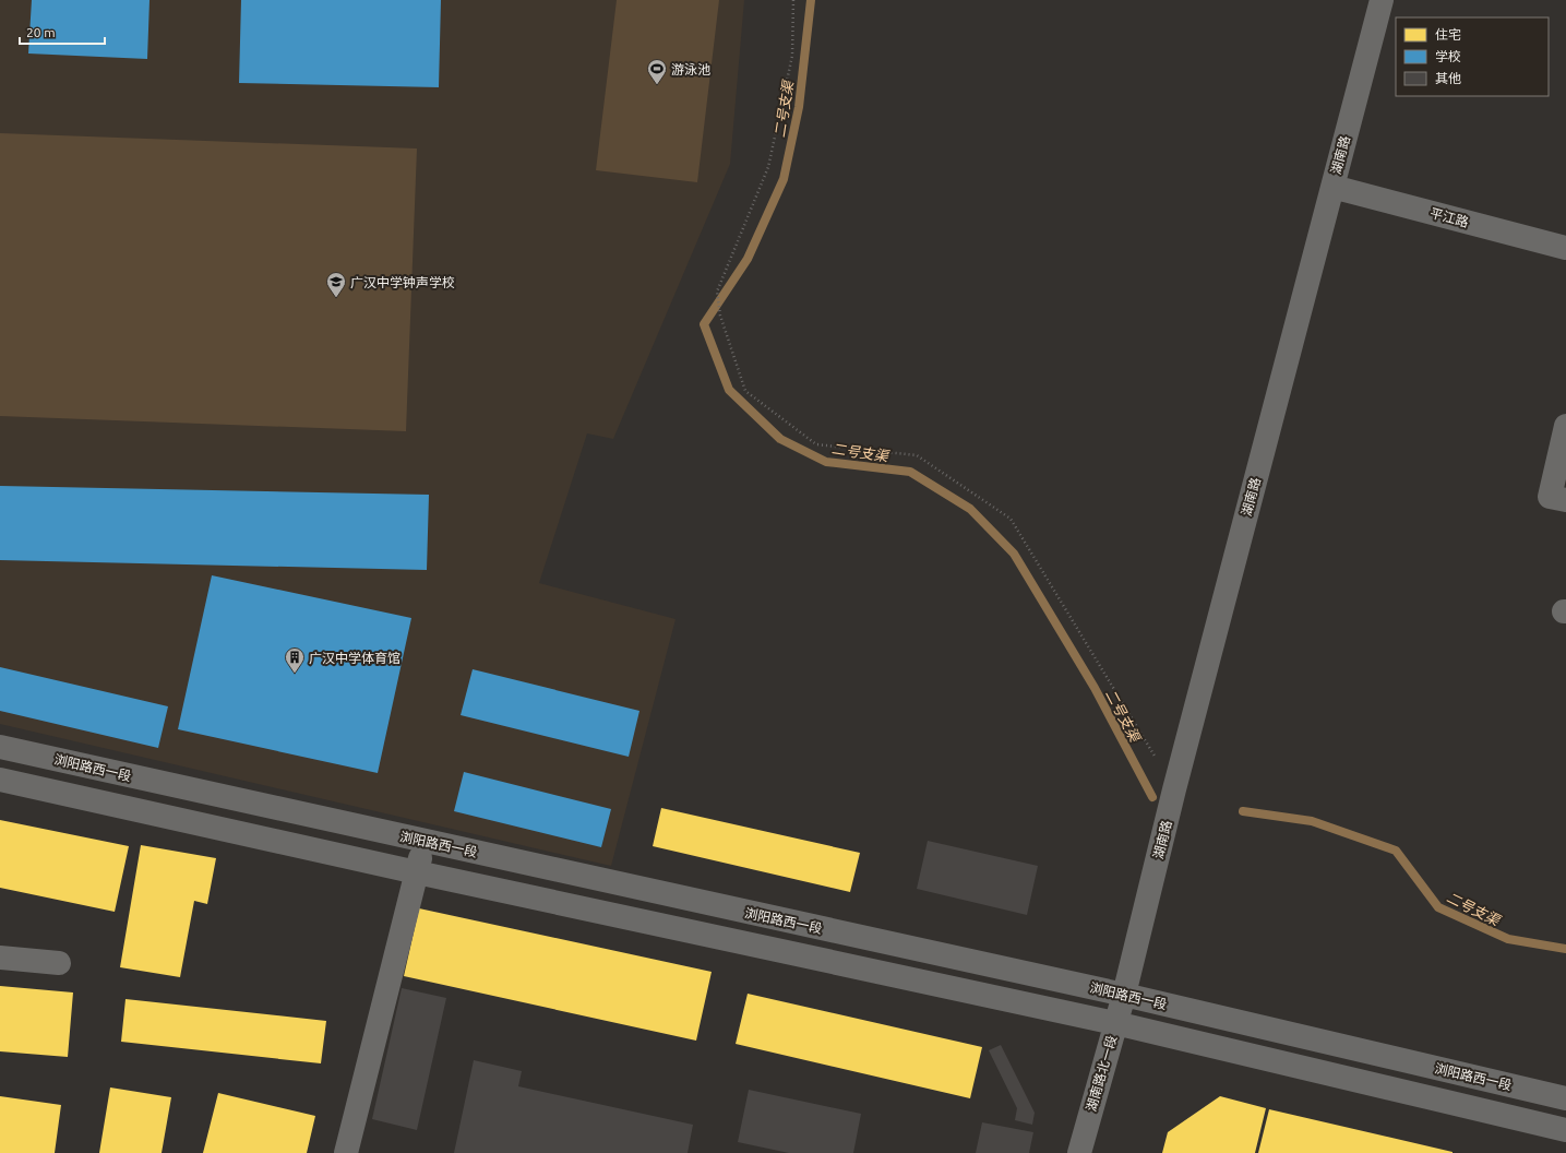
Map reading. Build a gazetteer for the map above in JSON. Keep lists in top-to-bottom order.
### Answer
{
  "streets": {
    "street": [
      "湖南路",
      "平江路",
      "浏阳路西一段",
      "湖南路北一段"
    ]
  },
  "crossings": [
    ["湖南路", "平江路"],
    ["湖南路", "浏阳路西一段"],
    ["湖南路", "湖南路北一段"],
    ["浏阳路西一段", "湖南路北一段"]
  ],
  "water": ["二号支渠"],
  "places": {
    "sports": ["游泳池"],
    "school or university": ["广汉中学钟声学校"],
    "building": ["广汉中学体育馆"]
  },
  "legend": ["住宅", "学校", "其他"],
  "scale_bar": "20 m"
}
